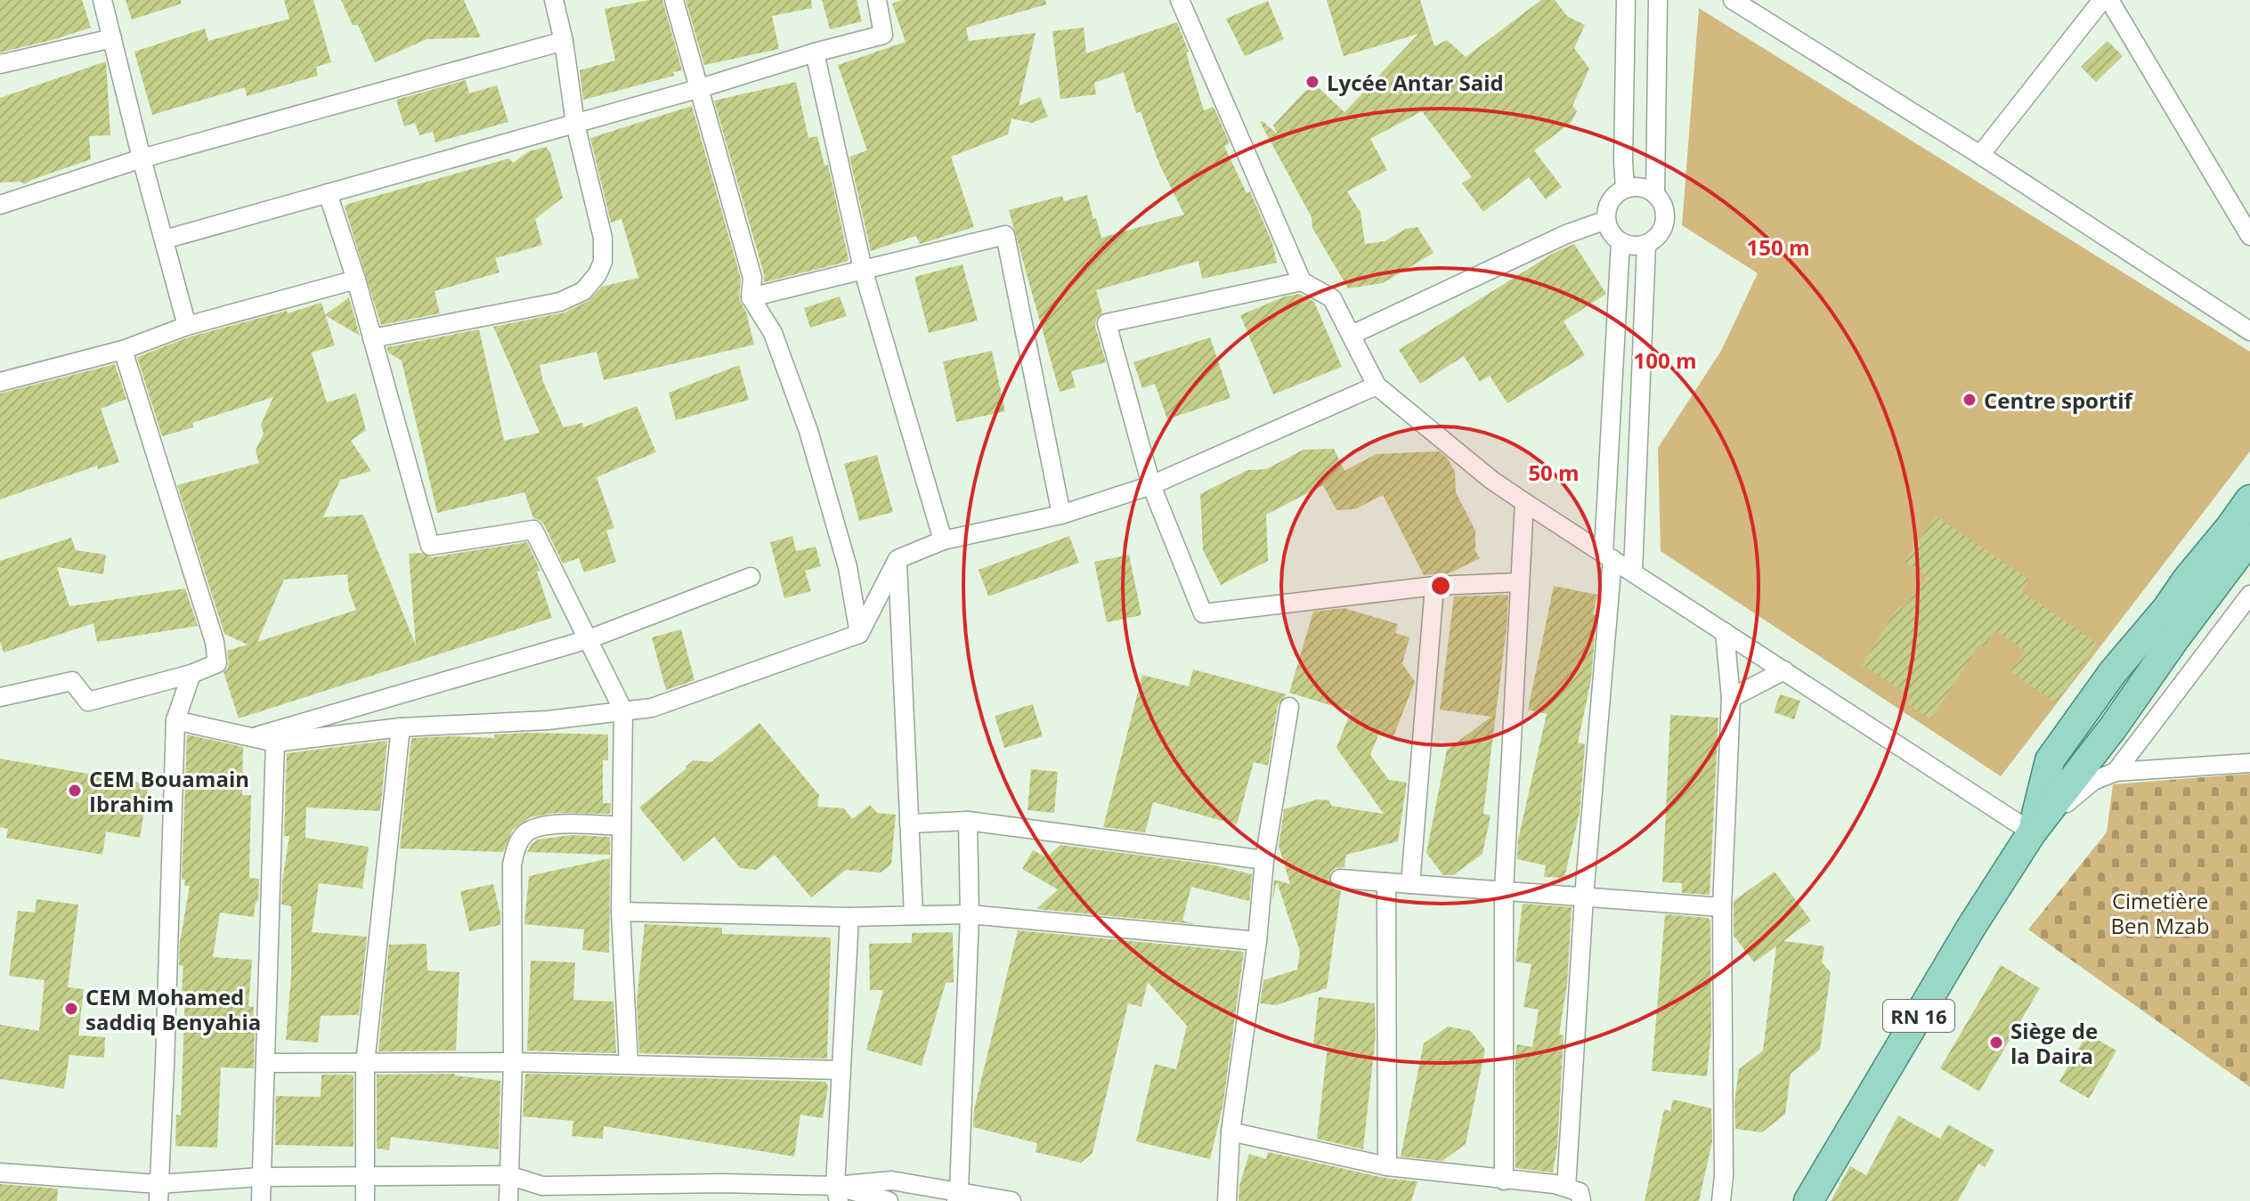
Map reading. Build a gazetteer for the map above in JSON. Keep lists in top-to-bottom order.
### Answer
{
  "streets": {
    "main road": ["RN 16"]
  },
  "parks": ["Cimetière Ben Mzab"],
  "places": [
    "Lycée Antar Said",
    "Centre sportif",
    "CEM Bouamain Ibrahim",
    "CEM Mohamed saddiq Benyahia",
    "Siège de la Daira"
  ],
  "rings": ["150 m", "100 m", "50 m"]
}
